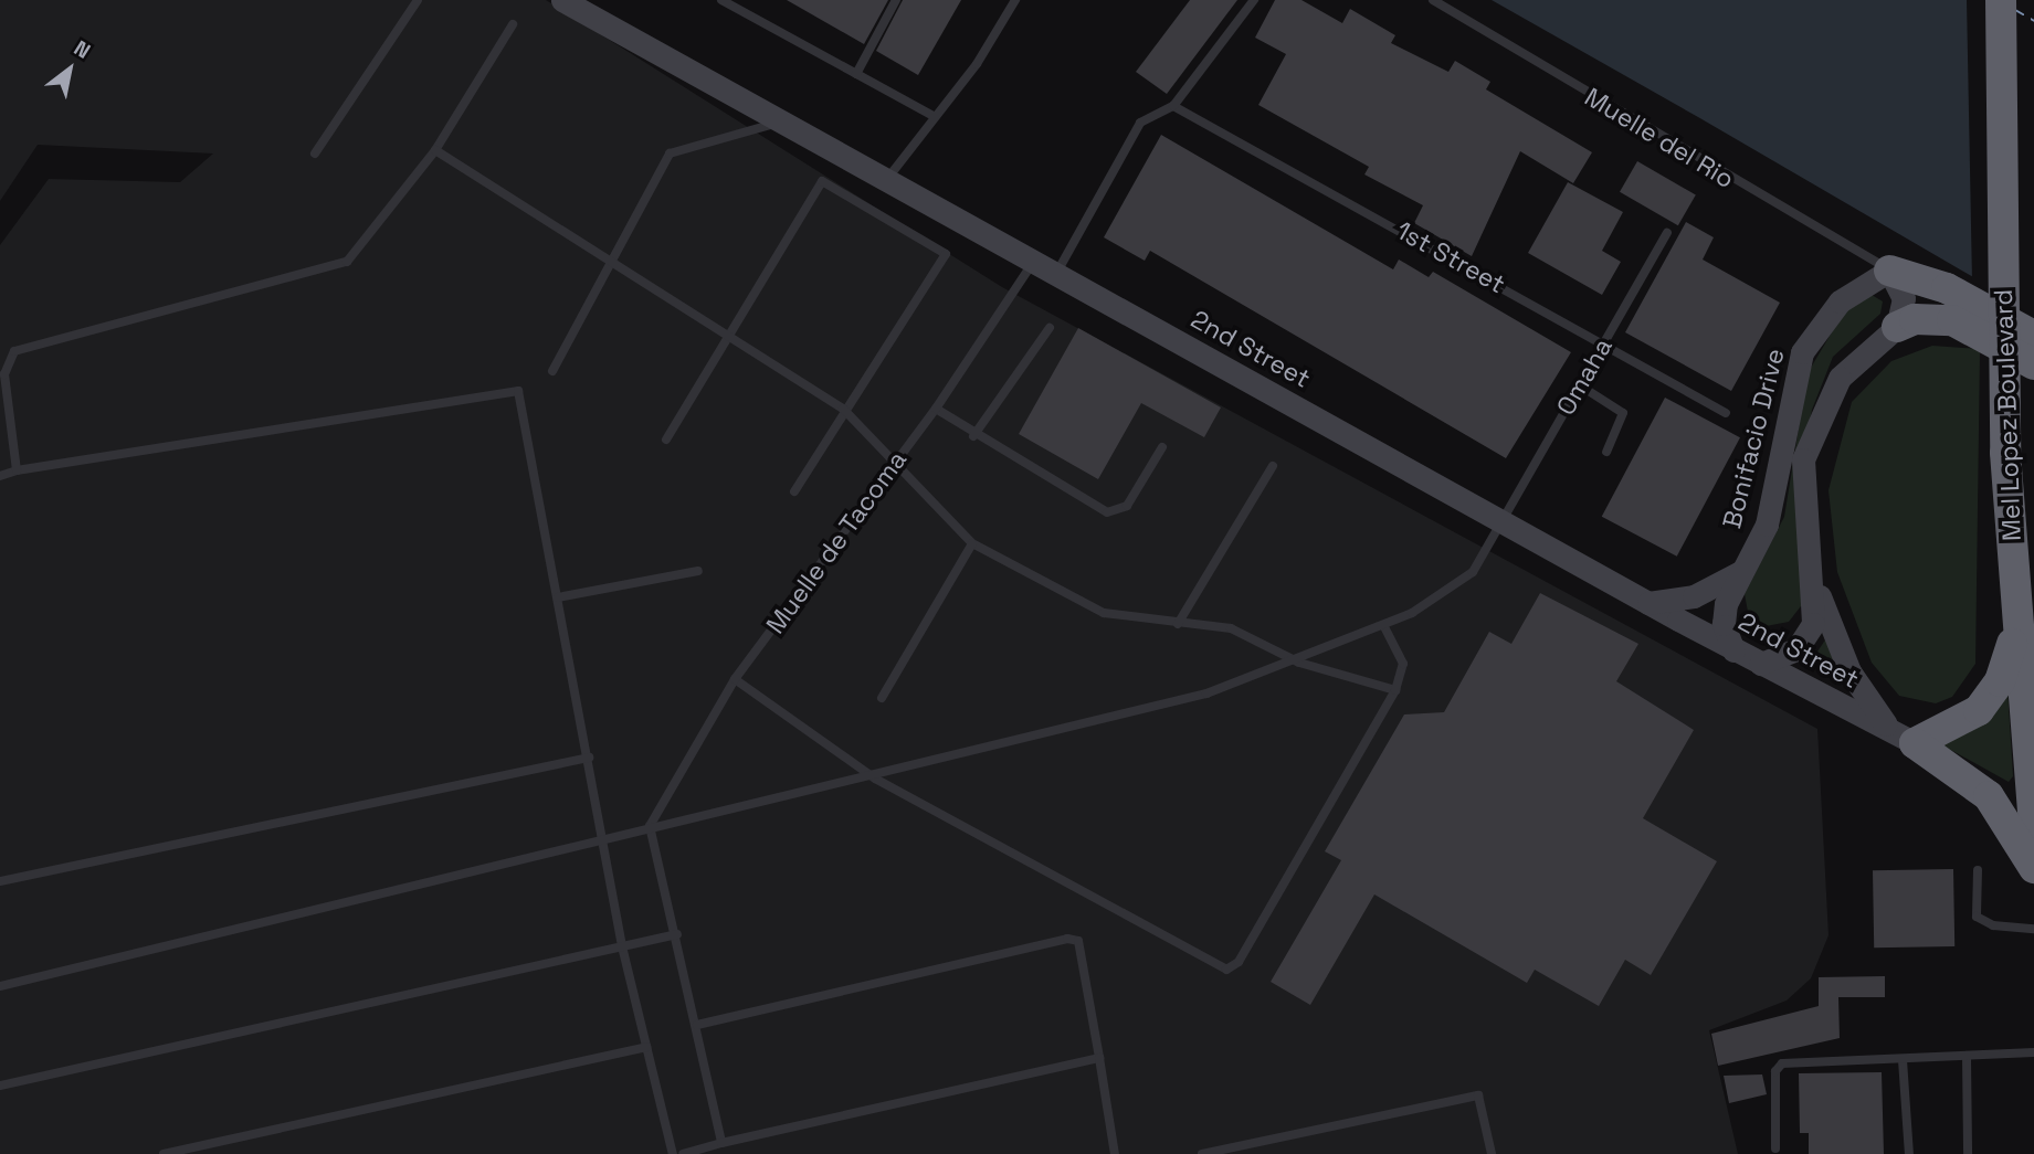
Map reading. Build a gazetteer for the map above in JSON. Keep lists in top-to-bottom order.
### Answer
{
  "streets": {
    "highway": ["Mel Lopez Boulevard"],
    "street": ["2nd Street", "Bonifacio Drive"],
    "lane": [
      "Muelle del Rio",
      "1st Street",
      "Omaha",
      "Muelle de Tacoma"
    ]
  },
  "crossings": [
    ["Muelle del Rio", "Bonifacio Drive"],
    ["1st Street", "Omaha"],
    ["2nd Street", "Omaha"],
    ["2nd Street", "Bonifacio Drive"],
    ["2nd Street", "Muelle de Tacoma"],
    ["Omaha", "Muelle de Tacoma"]
  ],
  "north": "top right"
}
